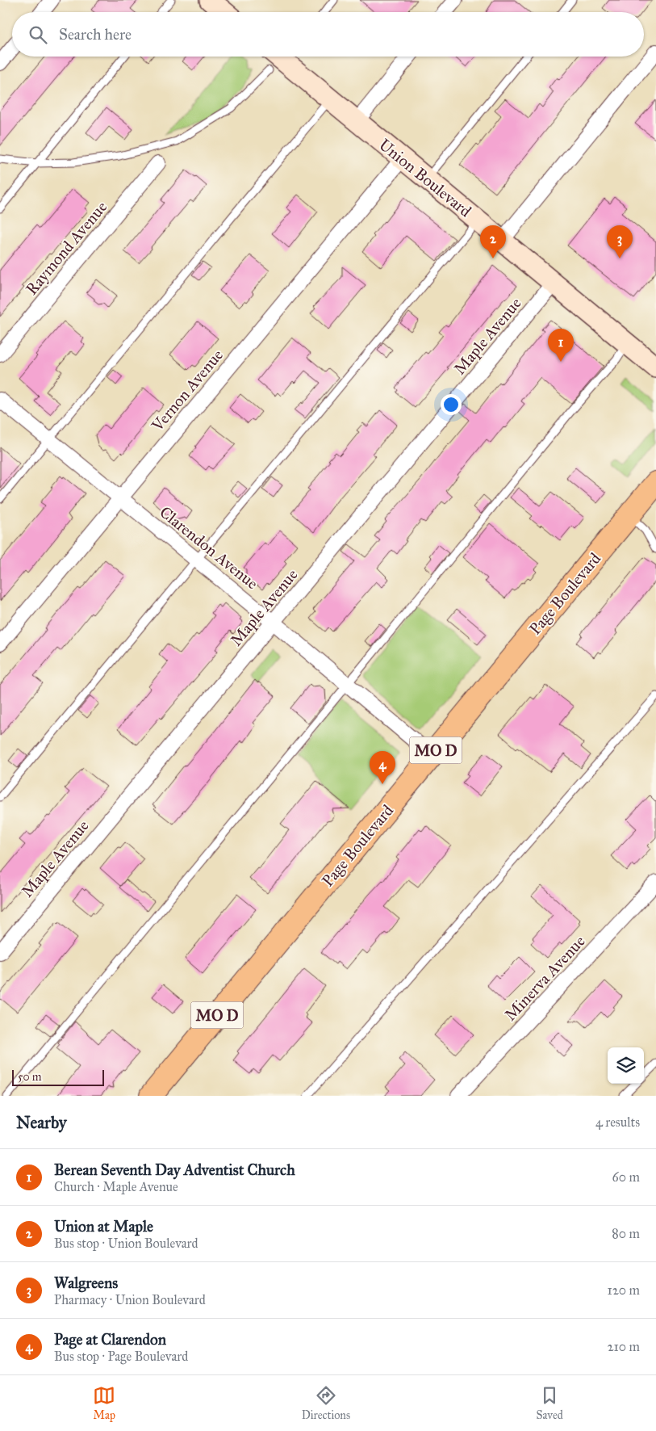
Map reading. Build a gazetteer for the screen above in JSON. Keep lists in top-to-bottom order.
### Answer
{
  "streets": {
    "main road": ["Union Boulevard", "Page Boulevard", "MO D"],
    "street": [
      "Raymond Avenue",
      "Maple Avenue",
      "Vernon Avenue",
      "Clarendon Avenue",
      "Minerva Avenue"
    ]
  },
  "crossings": [
    ["Union Boulevard", "Maple Avenue"],
    ["Union Boulevard", "Vernon Avenue"],
    ["Maple Avenue", "Clarendon Avenue"],
    ["Vernon Avenue", "Clarendon Avenue"],
    ["Clarendon Avenue", "Page Boulevard"]
  ],
  "scale_bar": "50 m",
  "page": {
    "search": "Search here",
    "pins": [
      "2",
      "3",
      "1",
      "4"
    ],
    "scale": "50 m",
    "heading": ["Nearby", "4 results"],
    "list": [
      {
        "mark": "1",
        "name": "Berean Seventh Day Adventist Church",
        "note": "Church · Maple Avenue",
        "value": "60 m"
      },
      {
        "mark": "2",
        "name": "Union at Maple",
        "note": "Bus stop · Union Boulevard",
        "value": "80 m"
      },
      {
        "mark": "3",
        "name": "Walgreens",
        "note": "Pharmacy · Union Boulevard",
        "value": "120 m"
      },
      {
        "mark": "4",
        "name": "Page at Clarendon",
        "note": "Bus stop · Page Boulevard",
        "value": "210 m"
      }
    ],
    "nav": ["Map", "Directions", "Saved"]
  }
}
